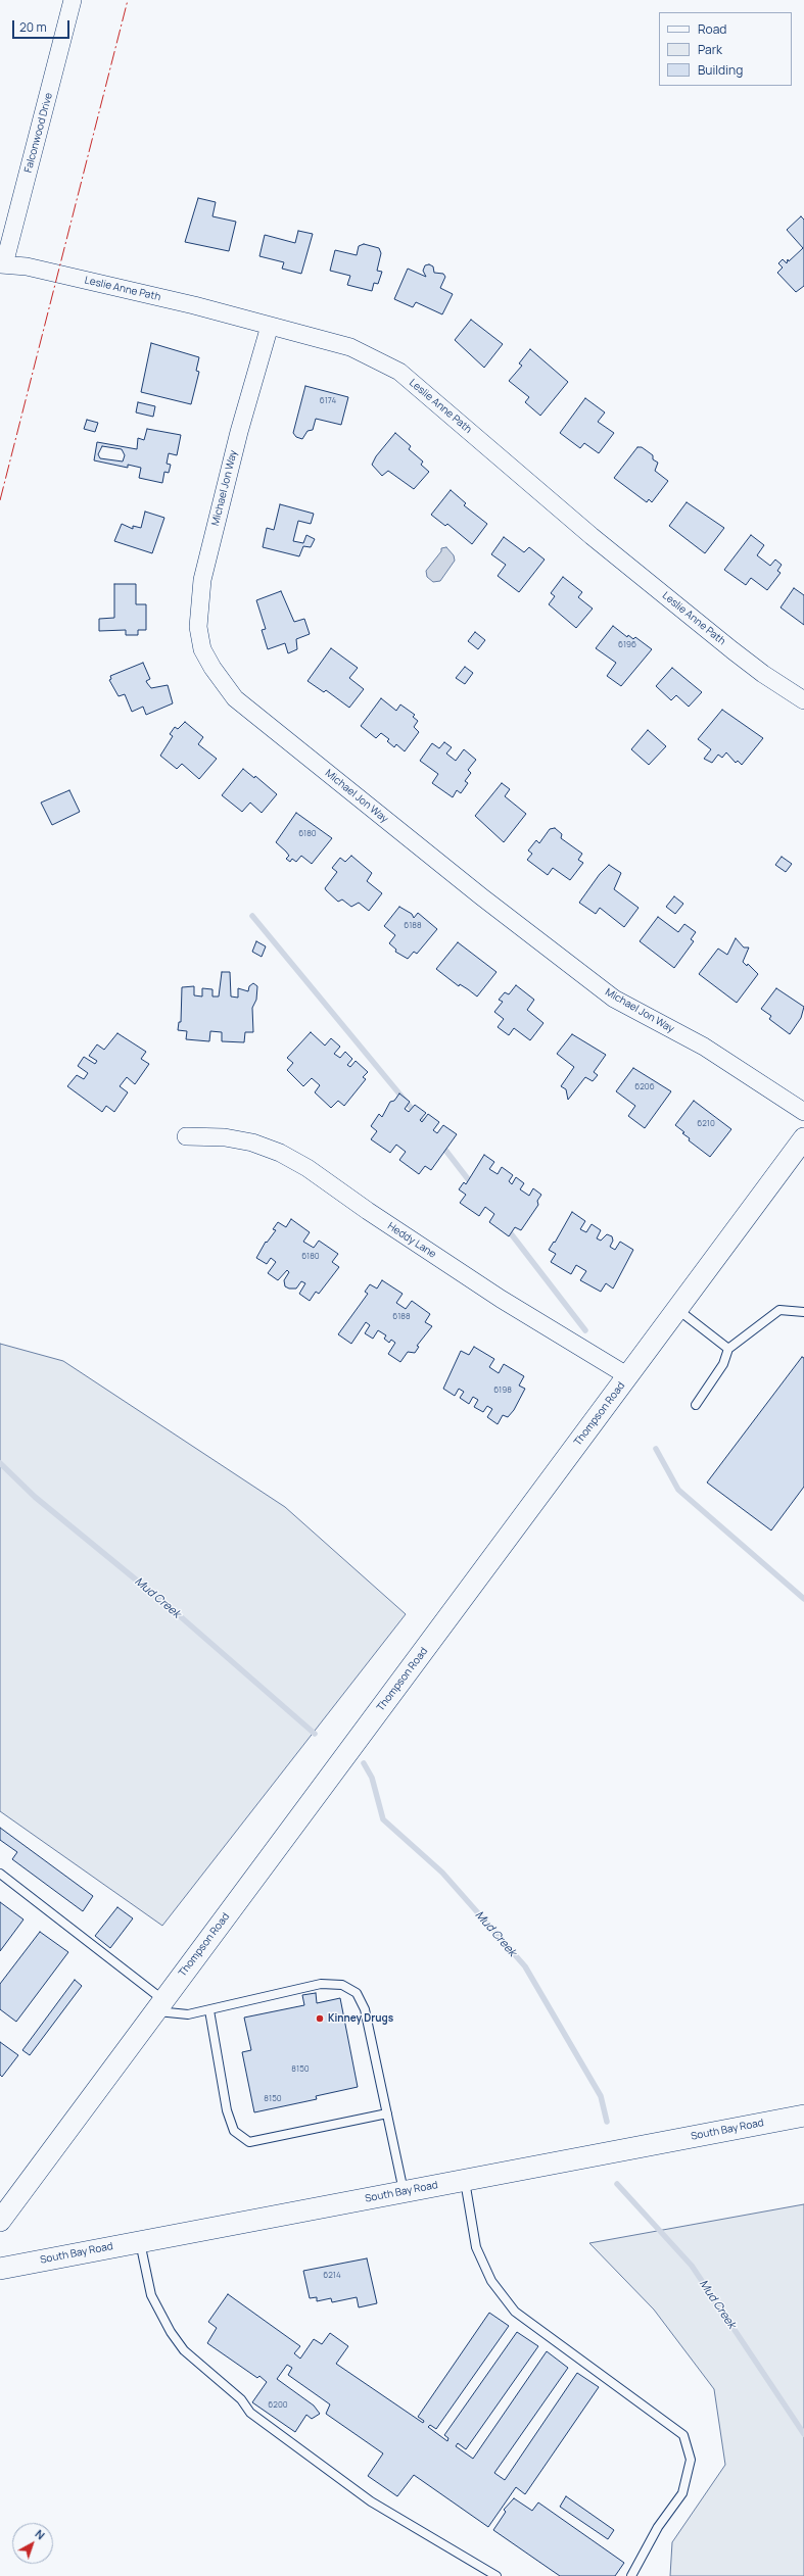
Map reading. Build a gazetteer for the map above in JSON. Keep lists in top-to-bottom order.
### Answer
{
  "streets": {
    "street": [
      "Falconwood Drive",
      "Leslie Anne Path",
      "Michael Jon Way",
      "Heddy Lane",
      "Thompson Road",
      "South Bay Road"
    ]
  },
  "crossings": [
    ["Falconwood Drive", "Leslie Anne Path"],
    ["Leslie Anne Path", "Michael Jon Way"],
    ["Heddy Lane", "Thompson Road"]
  ],
  "water": ["Mud Creek"],
  "places": ["Kinney Drugs"],
  "house_numbers": [
    "6174",
    "6196",
    "6180",
    "6188",
    "6206",
    "6210",
    "6180",
    "6188",
    "6198",
    "8150",
    "8150",
    "6214",
    "6200"
  ],
  "legend": ["Road", "Park", "Building"],
  "scale_bar": "20 m",
  "north": "top right"
}
